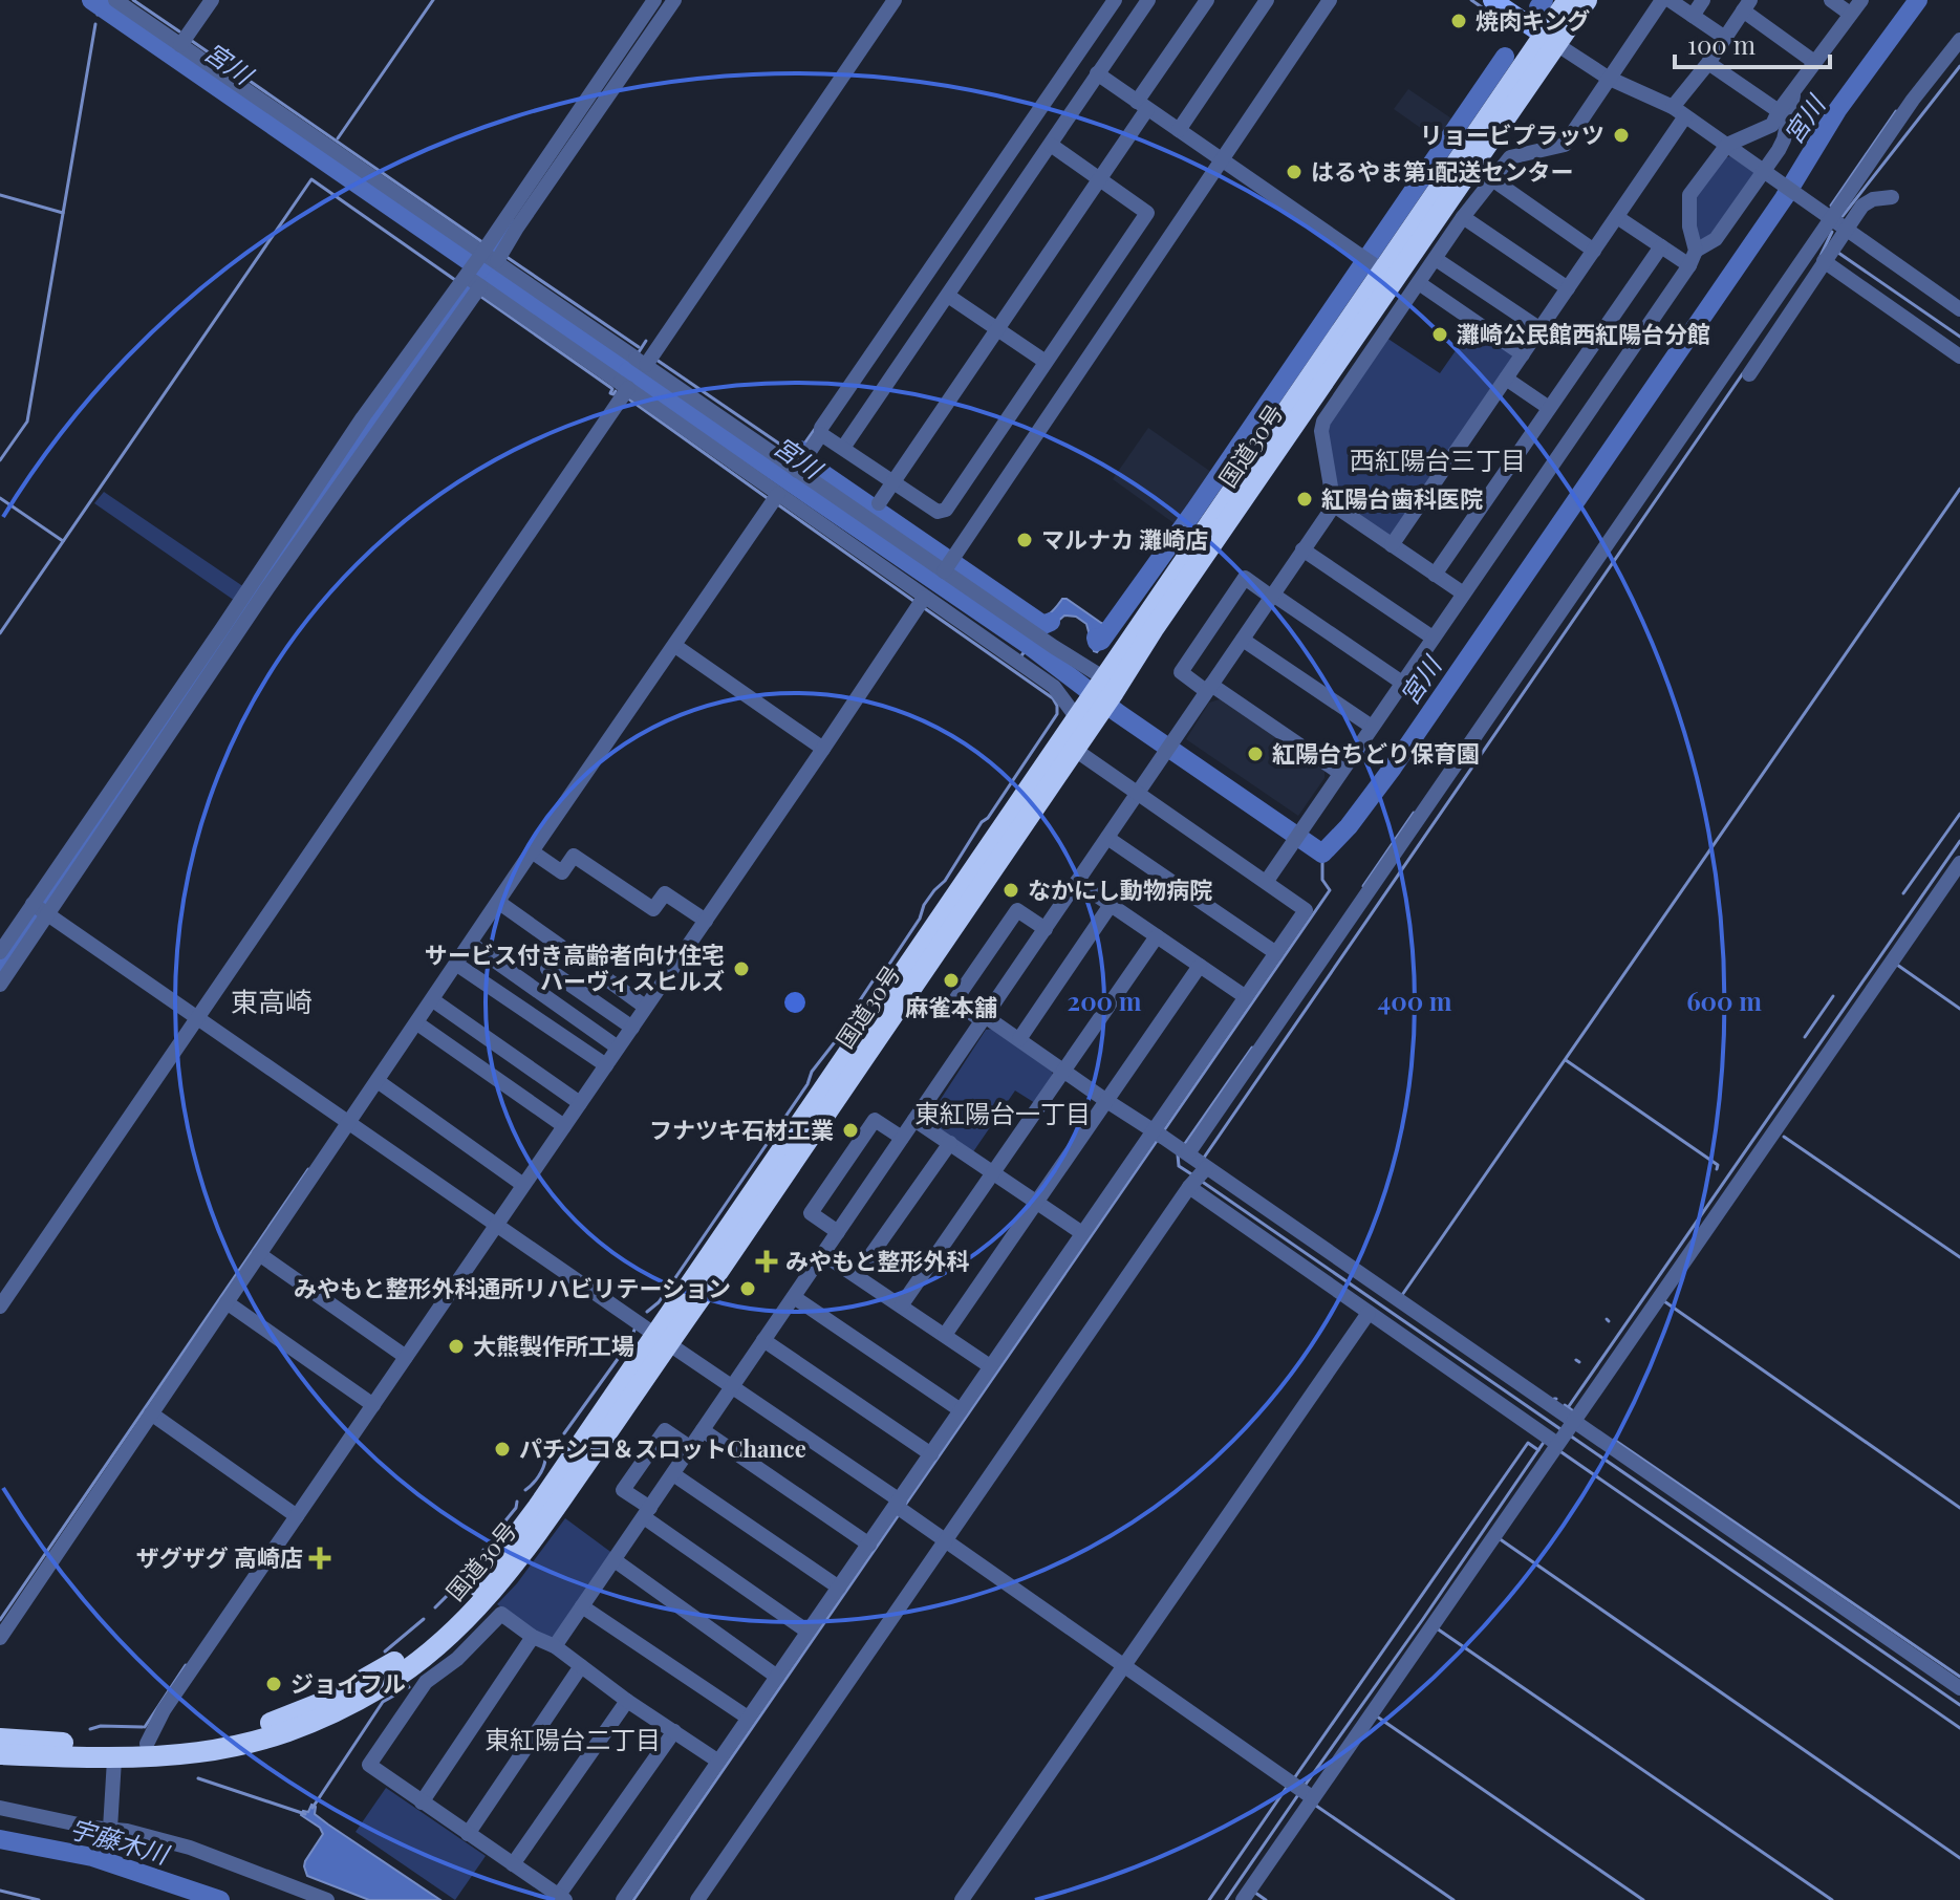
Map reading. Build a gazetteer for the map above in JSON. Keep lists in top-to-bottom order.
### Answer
{
  "streets": {
    "highway": ["国道30号"]
  },
  "districts": [
    "西紅陽台三丁目",
    "東高崎",
    "東紅陽台一丁目",
    "東紅陽台二丁目"
  ],
  "water": ["宮川", "宇藤木川"],
  "places": {
    "other": [
      "焼肉キング",
      "リョービプラッツ",
      "はるやま第1配送センター",
      "灘崎公民館西紅陽台分館",
      "紅陽台歯科医院",
      "マルナカ 灘崎店",
      "紅陽台ちどり保育園",
      "なかにし動物病院",
      "サービス付き高齢者向け住宅 ハーヴィスヒルズ",
      "麻雀本舗",
      "フナツキ石材工業",
      "みやもと整形外科通所リハビリテーション",
      "大熊製作所工場",
      "パチンコ＆スロットChance",
      "ジョイフル"
    ],
    "health": ["みやもと整形外科", "ザグザグ 高崎店"]
  },
  "scale_bar": "100 m",
  "rings": ["200 m", "400 m", "600 m"]
}
